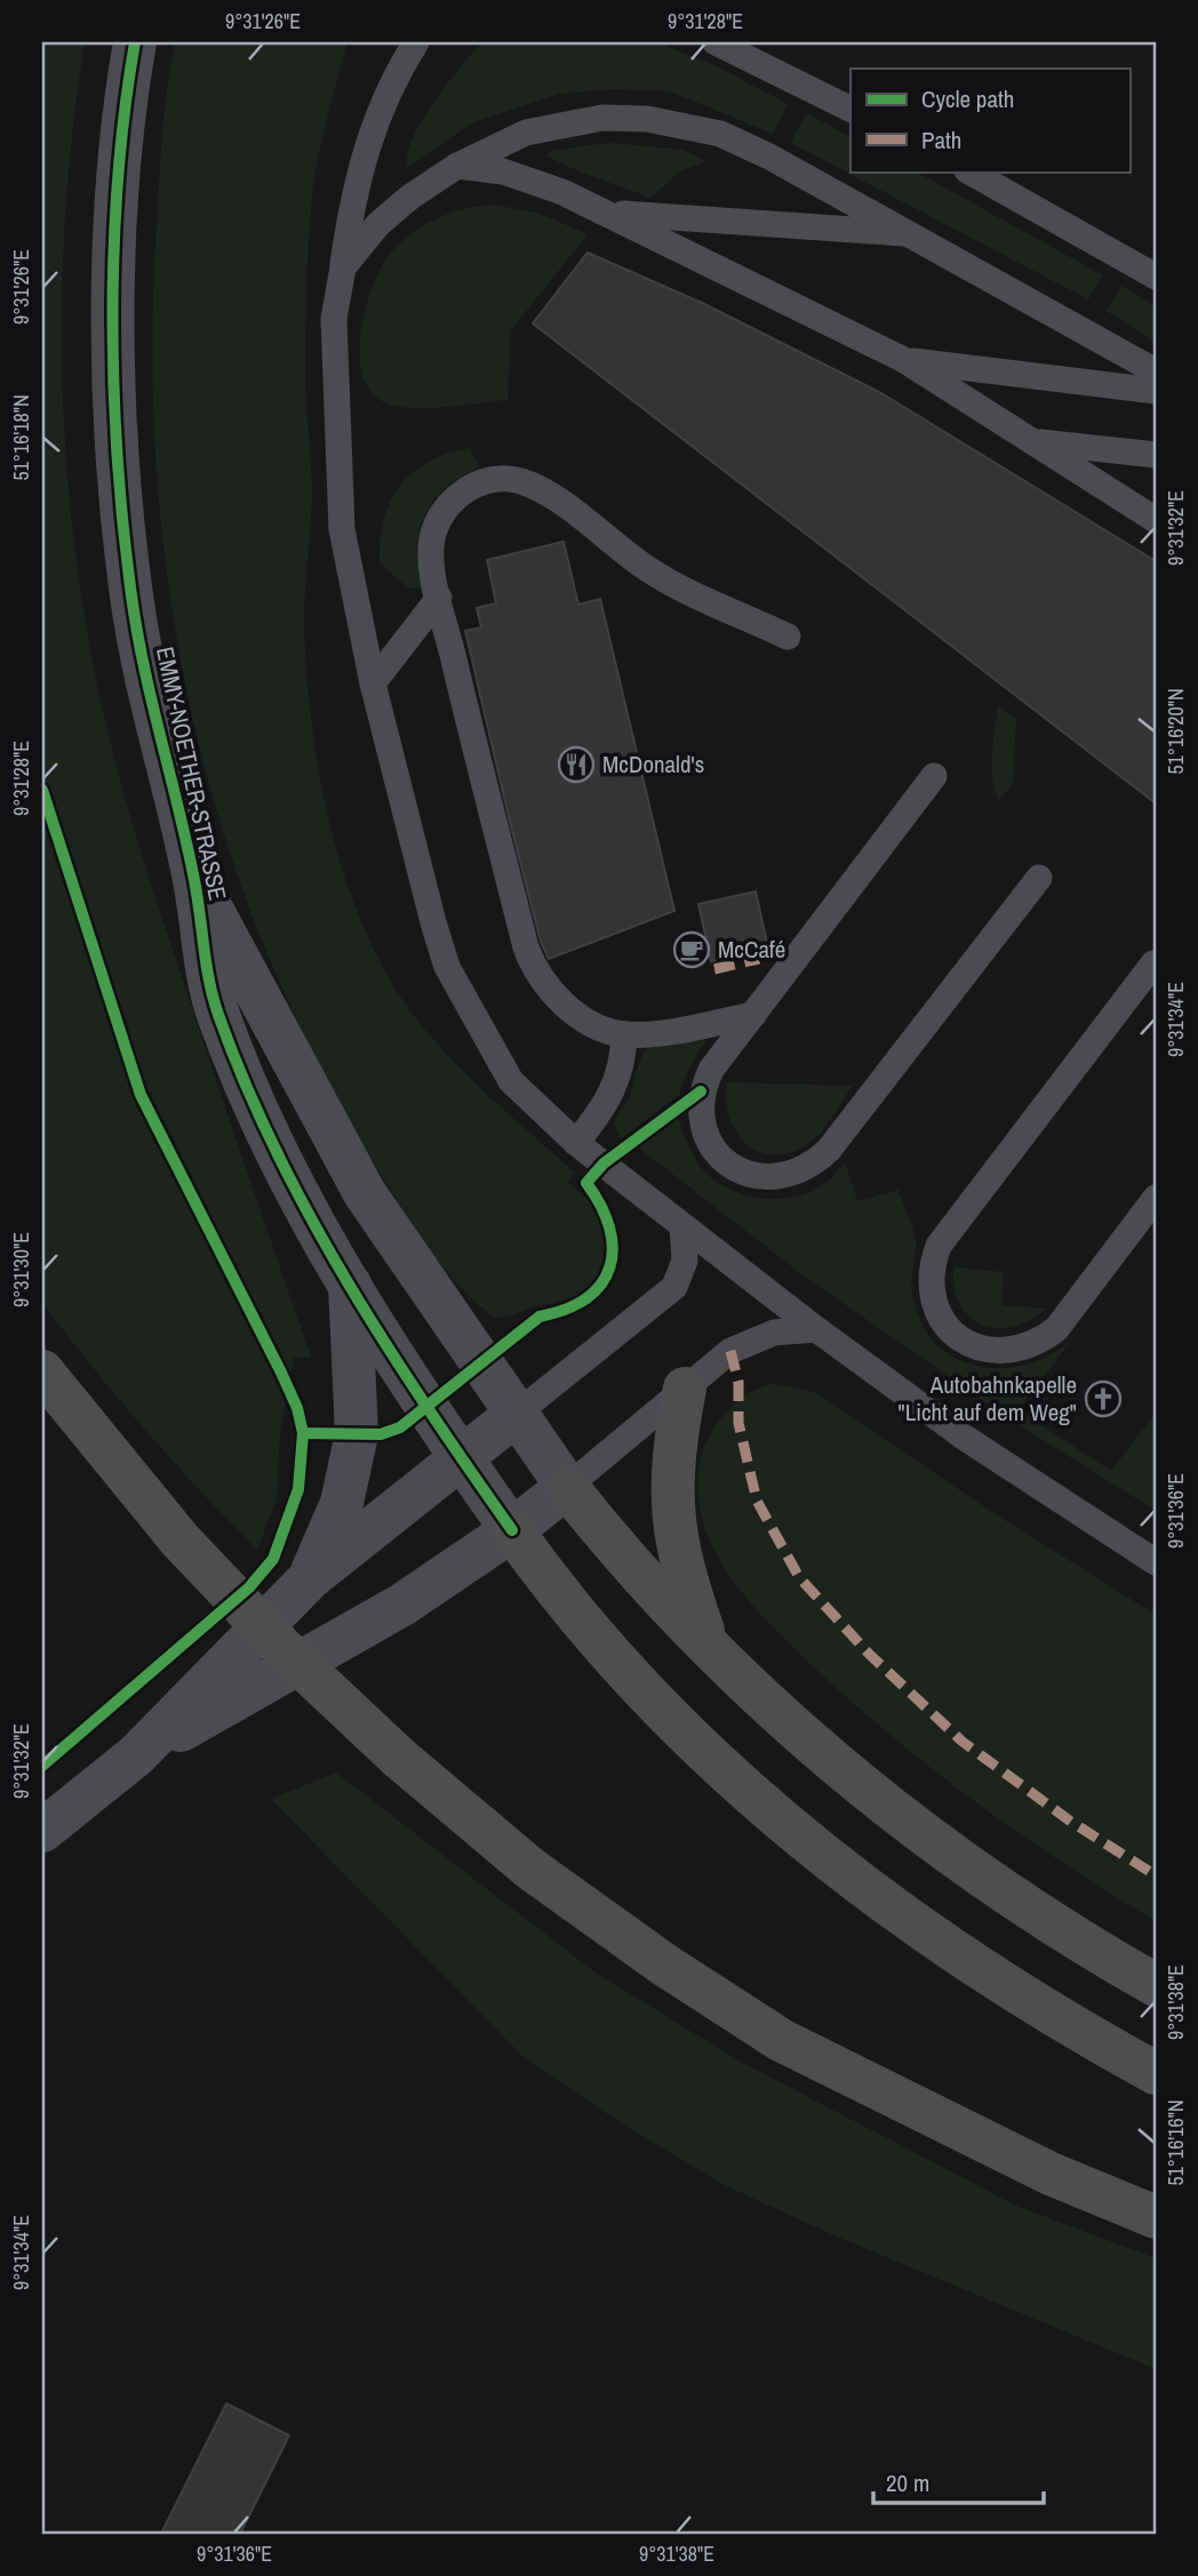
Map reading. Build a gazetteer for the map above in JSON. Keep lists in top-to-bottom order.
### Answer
{
  "streets": {
    "street": ["EMMY-NOETHER-STRASSE"]
  },
  "places": {
    "restaurant": ["McDonald's"],
    "cafe": ["McCafé"],
    "church": ["Autobahnkapelle \"Licht auf dem Weg\""]
  },
  "legend": ["Cycle path", "Path"],
  "scale_bar": "20 m",
  "coordinates": [
    "9°31'26\"E",
    "9°31'28\"E",
    "51°16'18\"N",
    "9°31'32\"E",
    "51°16'20\"N",
    "9°31'34\"E",
    "9°31'30\"E",
    "9°31'36\"E",
    "9°31'38\"E",
    "51°16'16\"N"
  ]
}
